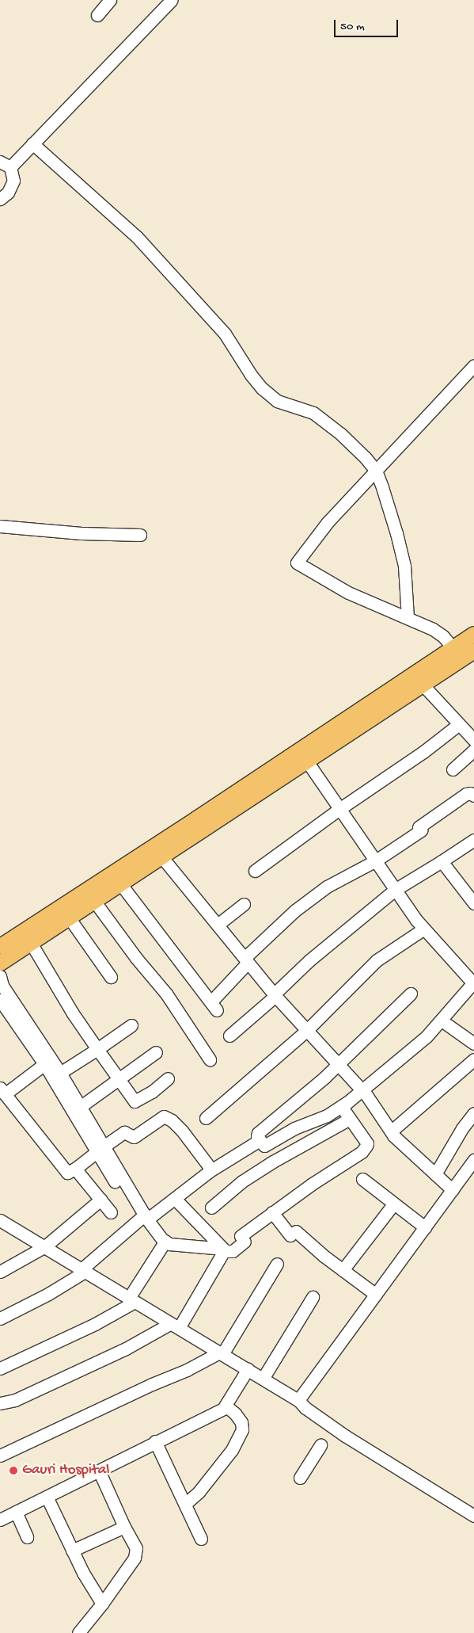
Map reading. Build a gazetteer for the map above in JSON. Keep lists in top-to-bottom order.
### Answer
{
  "places": ["Gauri Hospital"],
  "scale_bar": "50 m"
}
